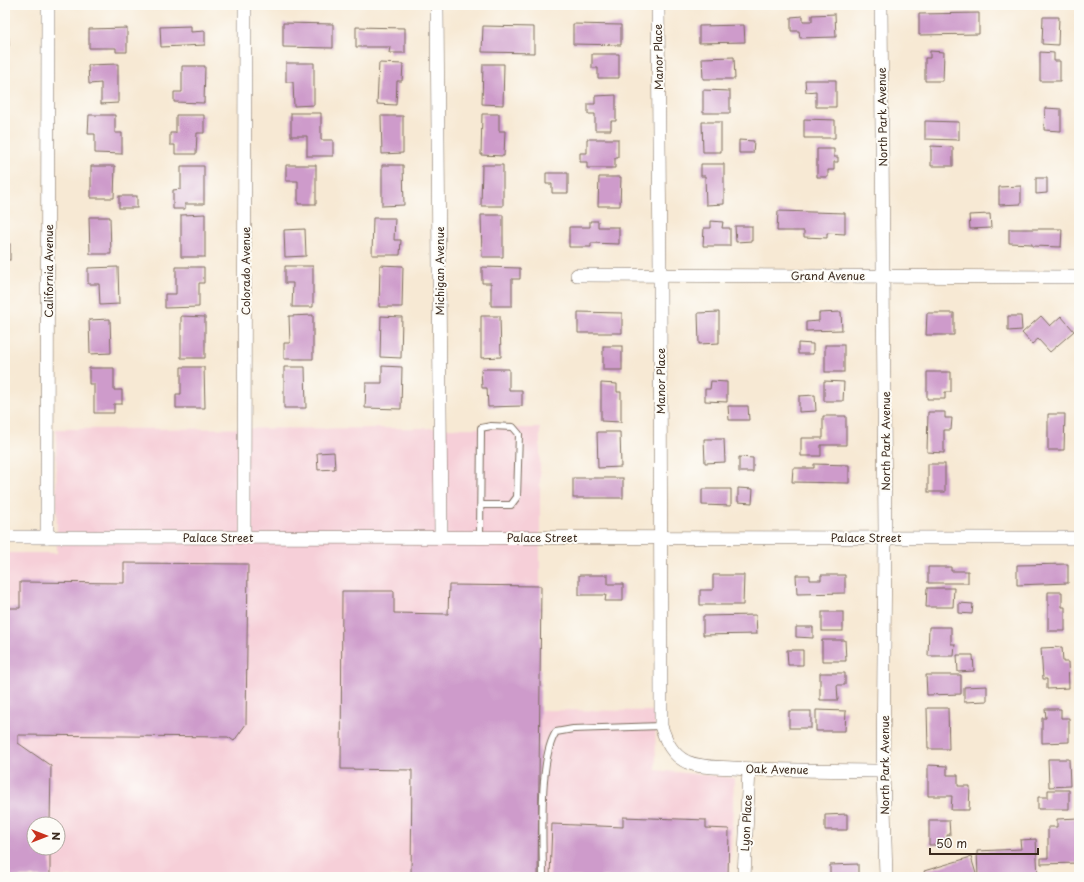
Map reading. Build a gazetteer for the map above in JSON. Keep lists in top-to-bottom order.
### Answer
{
  "streets": {
    "street": [
      "Manor Place",
      "North Park Avenue",
      "California Avenue",
      "Colorado Avenue",
      "Michigan Avenue",
      "Grand Avenue",
      "Palace Street",
      "Oak Avenue",
      "Lyon Place"
    ]
  },
  "crossings": [
    ["Manor Place", "Grand Avenue"],
    ["Manor Place", "Palace Street"],
    ["Manor Place", "Oak Avenue"],
    ["North Park Avenue", "Grand Avenue"],
    ["North Park Avenue", "Palace Street"],
    ["North Park Avenue", "Oak Avenue"],
    ["California Avenue", "Palace Street"],
    ["Colorado Avenue", "Palace Street"],
    ["Michigan Avenue", "Palace Street"],
    ["Oak Avenue", "Lyon Place"]
  ],
  "scale_bar": "50 m",
  "north": "right"
}
